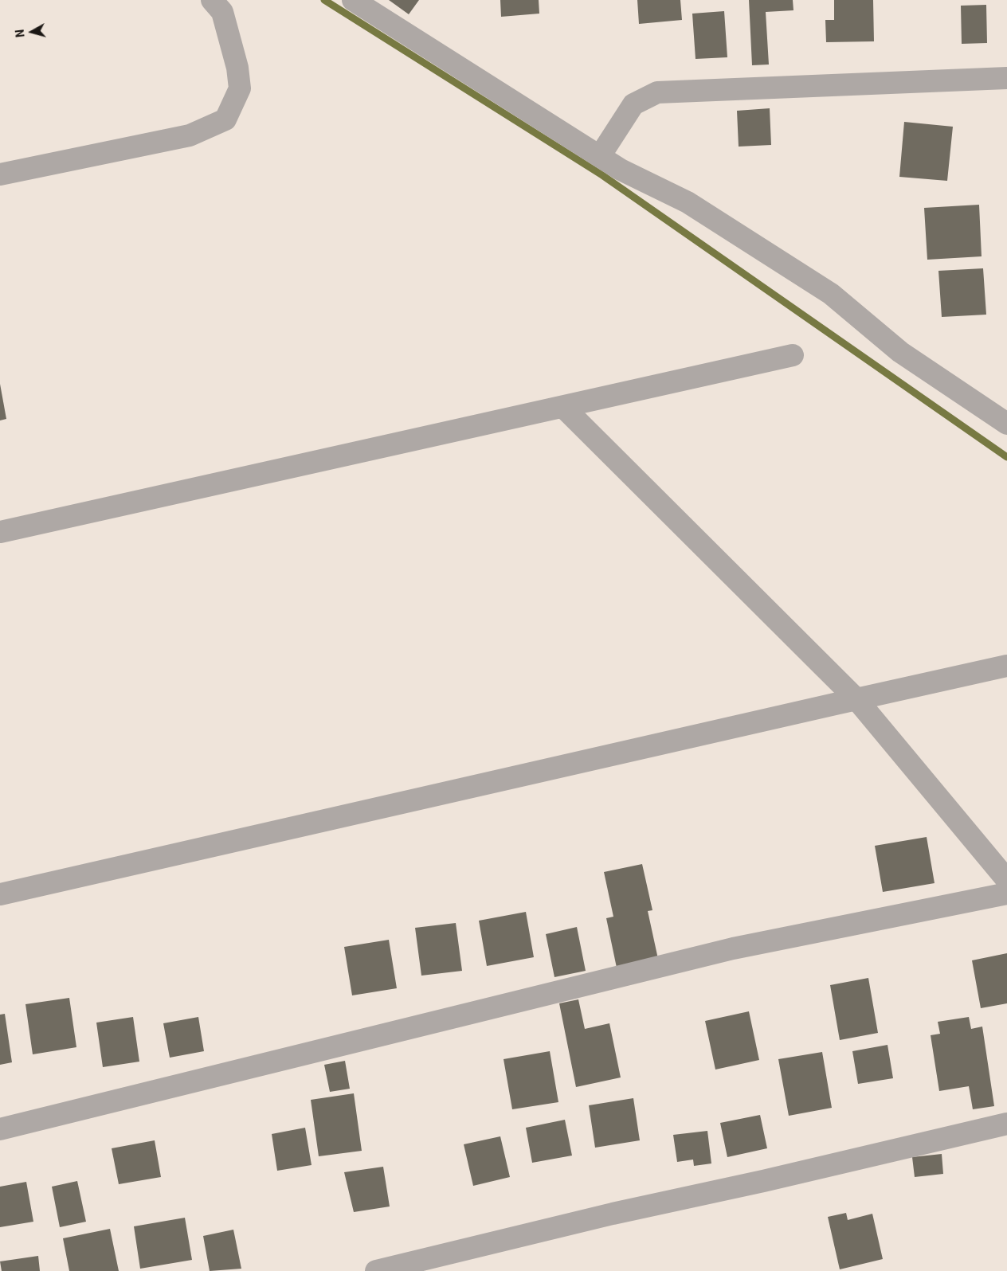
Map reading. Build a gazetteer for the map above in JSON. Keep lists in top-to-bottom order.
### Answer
{
  "north": "left"
}
